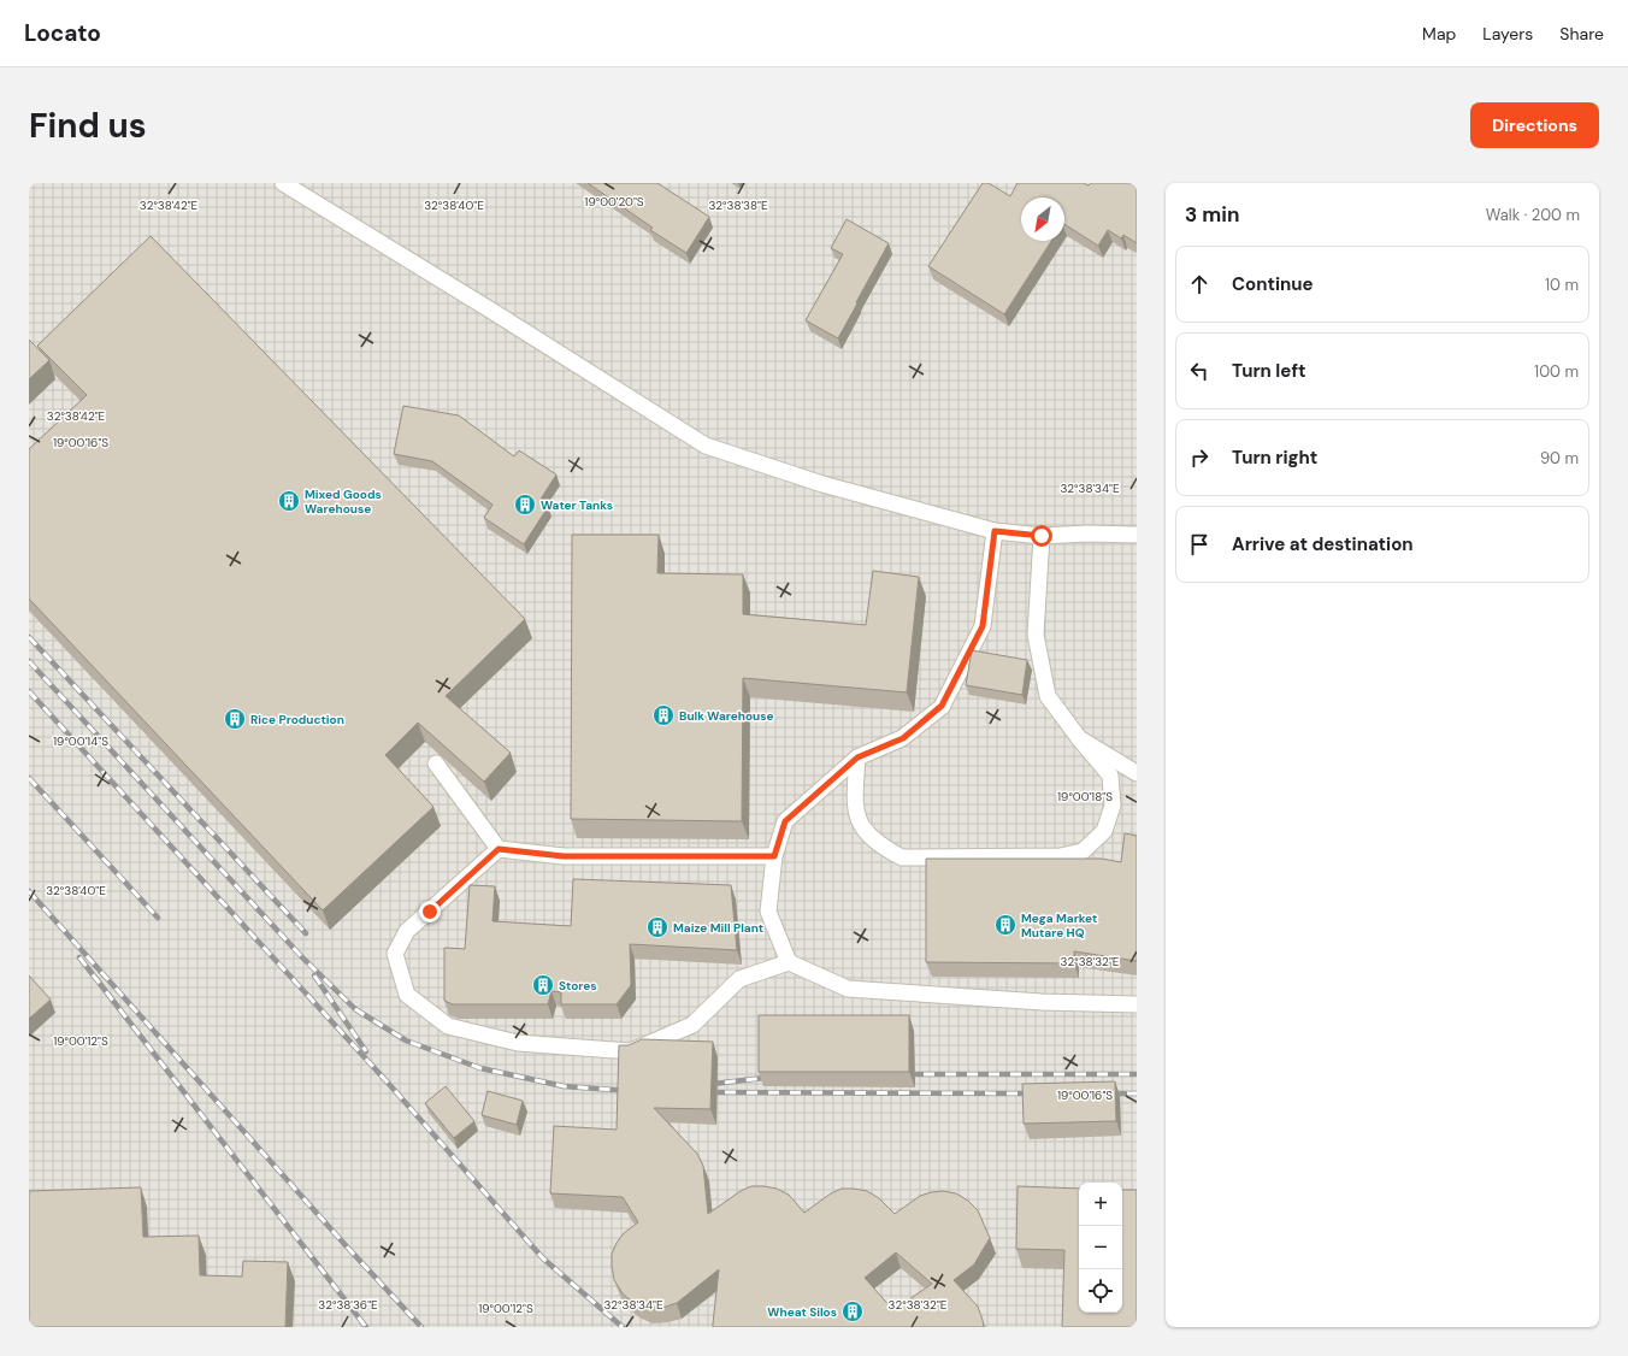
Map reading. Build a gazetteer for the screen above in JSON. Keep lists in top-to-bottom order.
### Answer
{
  "places": {
    "building": [
      "Mixed Goods Warehouse",
      "Water Tanks",
      "Bulk Warehouse",
      "Rice Production",
      "Mega Market Mutare HQ",
      "Maize Mill Plant",
      "Stores",
      "Wheat Silos"
    ]
  },
  "north": "bottom left",
  "page": {
    "header": "Locato",
    "nav": ["Map", "Layers", "Share"],
    "buttons": "Directions",
    "title": "Find us",
    "heading": ["3 min", "Walk · 200 m"],
    "list": [
      ["Continue", "10 m"],
      ["Turn left", "100 m"],
      ["Turn right", "90 m"],
      "Arrive at destination"
    ],
    "map_buttons": ["+", "−"]
  },
  "coordinates": [
    "19°00'20\"S",
    "32°38'40\"E",
    "32°38'38\"E",
    "32°38'42\"E",
    "19°00'16\"S",
    "32°38'34\"E",
    "19°00'14\"S",
    "19°00'18\"S",
    "32°38'32\"E",
    "19°00'12\"S",
    "32°38'36\"E"
  ]
}
